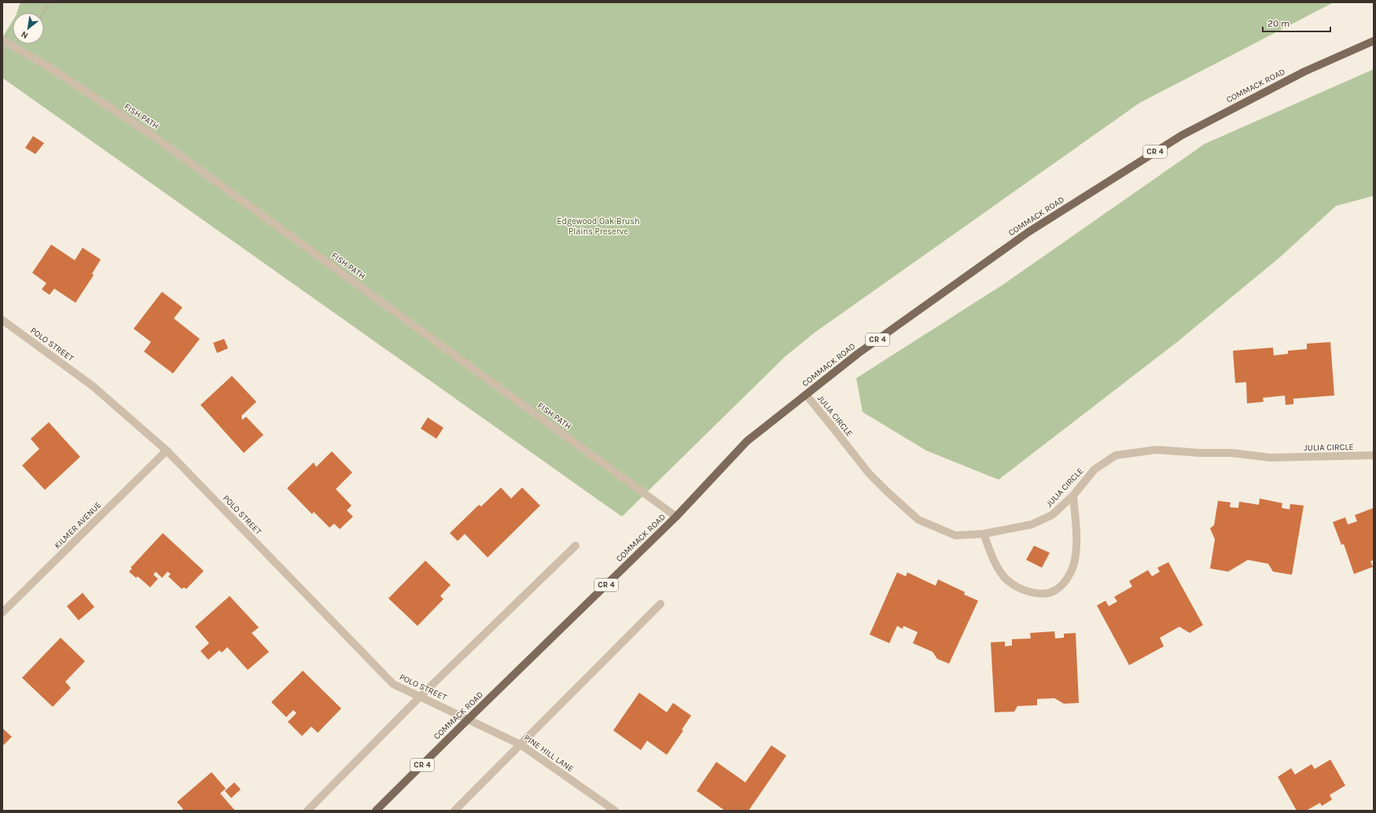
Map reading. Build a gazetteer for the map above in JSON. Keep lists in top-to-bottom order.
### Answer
{
  "streets": {
    "main road": ["COMMACK ROAD", "CR 4"],
    "street": [
      "FISH PATH",
      "POLO STREET",
      "JULIA CIRCLE",
      "KILMER AVENUE",
      "PINE HILL LANE"
    ]
  },
  "crossings": [
    ["COMMACK ROAD", "FISH PATH"],
    ["COMMACK ROAD", "POLO STREET"],
    ["COMMACK ROAD", "JULIA CIRCLE"],
    ["COMMACK ROAD", "PINE HILL LANE"],
    ["POLO STREET", "KILMER AVENUE"],
    ["POLO STREET", "PINE HILL LANE"]
  ],
  "parks": ["Edgewood Oak Brush Plains Preserve"],
  "scale_bar": "20 m",
  "north": "bottom left"
}
